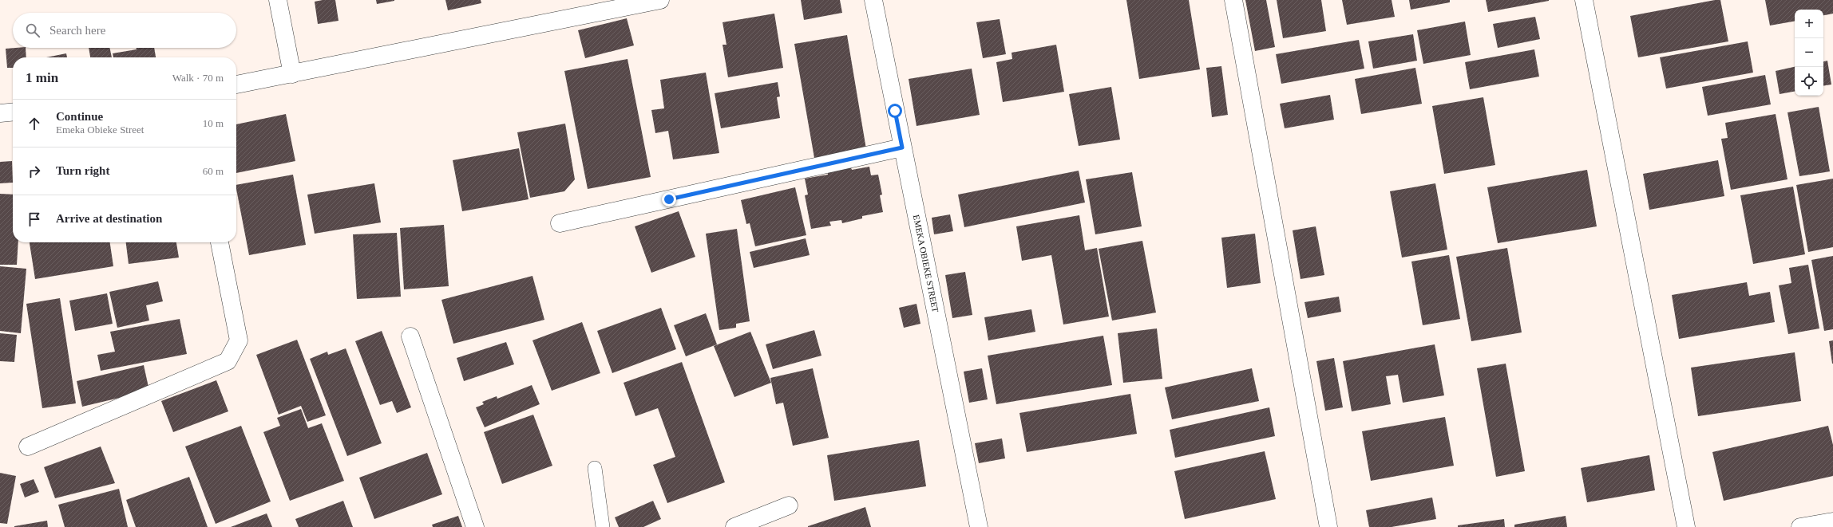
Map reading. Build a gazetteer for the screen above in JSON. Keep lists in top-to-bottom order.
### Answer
{
  "streets": {
    "street": ["EMEKA OBIEKE STREET"]
  },
  "page": {
    "map_buttons": ["+", "−"],
    "search": "Search here",
    "heading": ["1 min", "Walk · 70 m"],
    "list": [
      ["Continue", "Emeka Obieke Street", "10 m"],
      ["Turn right", "60 m"],
      "Arrive at destination"
    ]
  }
}
